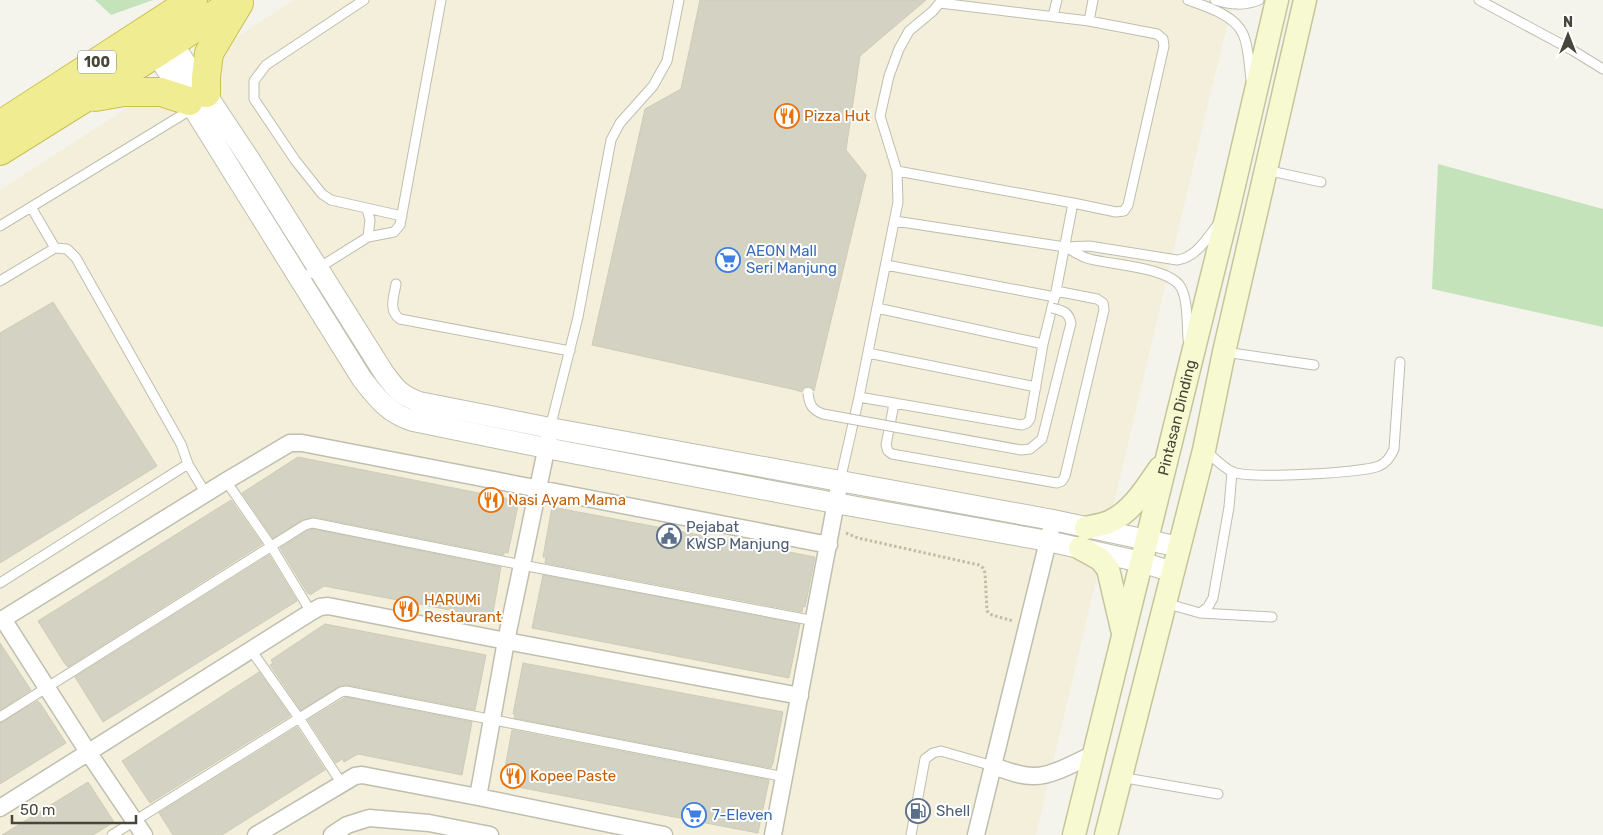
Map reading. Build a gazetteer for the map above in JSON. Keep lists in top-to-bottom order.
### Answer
{
  "streets": {
    "highway": ["100"],
    "main road": ["Pintasan Dinding"]
  },
  "places": {
    "restaurant": [
      "Pizza Hut",
      "Nasi Ayam Mama",
      "HARUMi Restaurant",
      "Kopee Paste"
    ],
    "supermarket": ["AEON Mall Seri Manjung", "7-Eleven"],
    "public building": ["Pejabat KWSP Manjung"],
    "fuel station": ["Shell"]
  },
  "scale_bar": "50 m",
  "north": "top"
}
